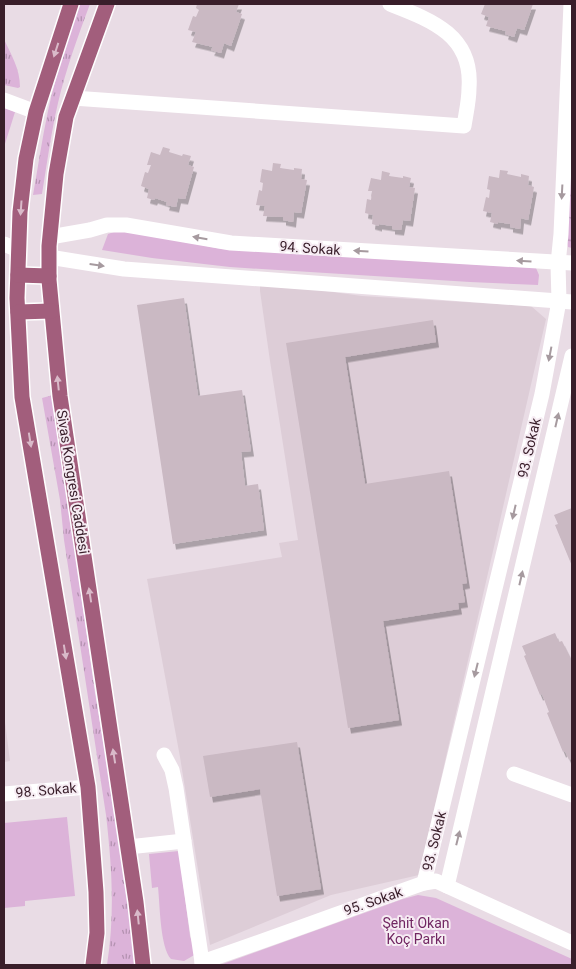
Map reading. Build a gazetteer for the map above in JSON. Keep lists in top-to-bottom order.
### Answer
{
  "streets": {
    "main road": ["Sivas Kongresi Caddesi"],
    "street": [
      "94. Sokak",
      "93. Sokak",
      "98. Sokak",
      "95. Sokak"
    ]
  },
  "crossings": [
    ["94. Sokak", "93. Sokak"],
    ["94. Sokak", "Sivas Kongresi Caddesi"],
    ["93. Sokak", "95. Sokak"]
  ],
  "parks": ["Şehit Okan Koç Parkı"]
}
